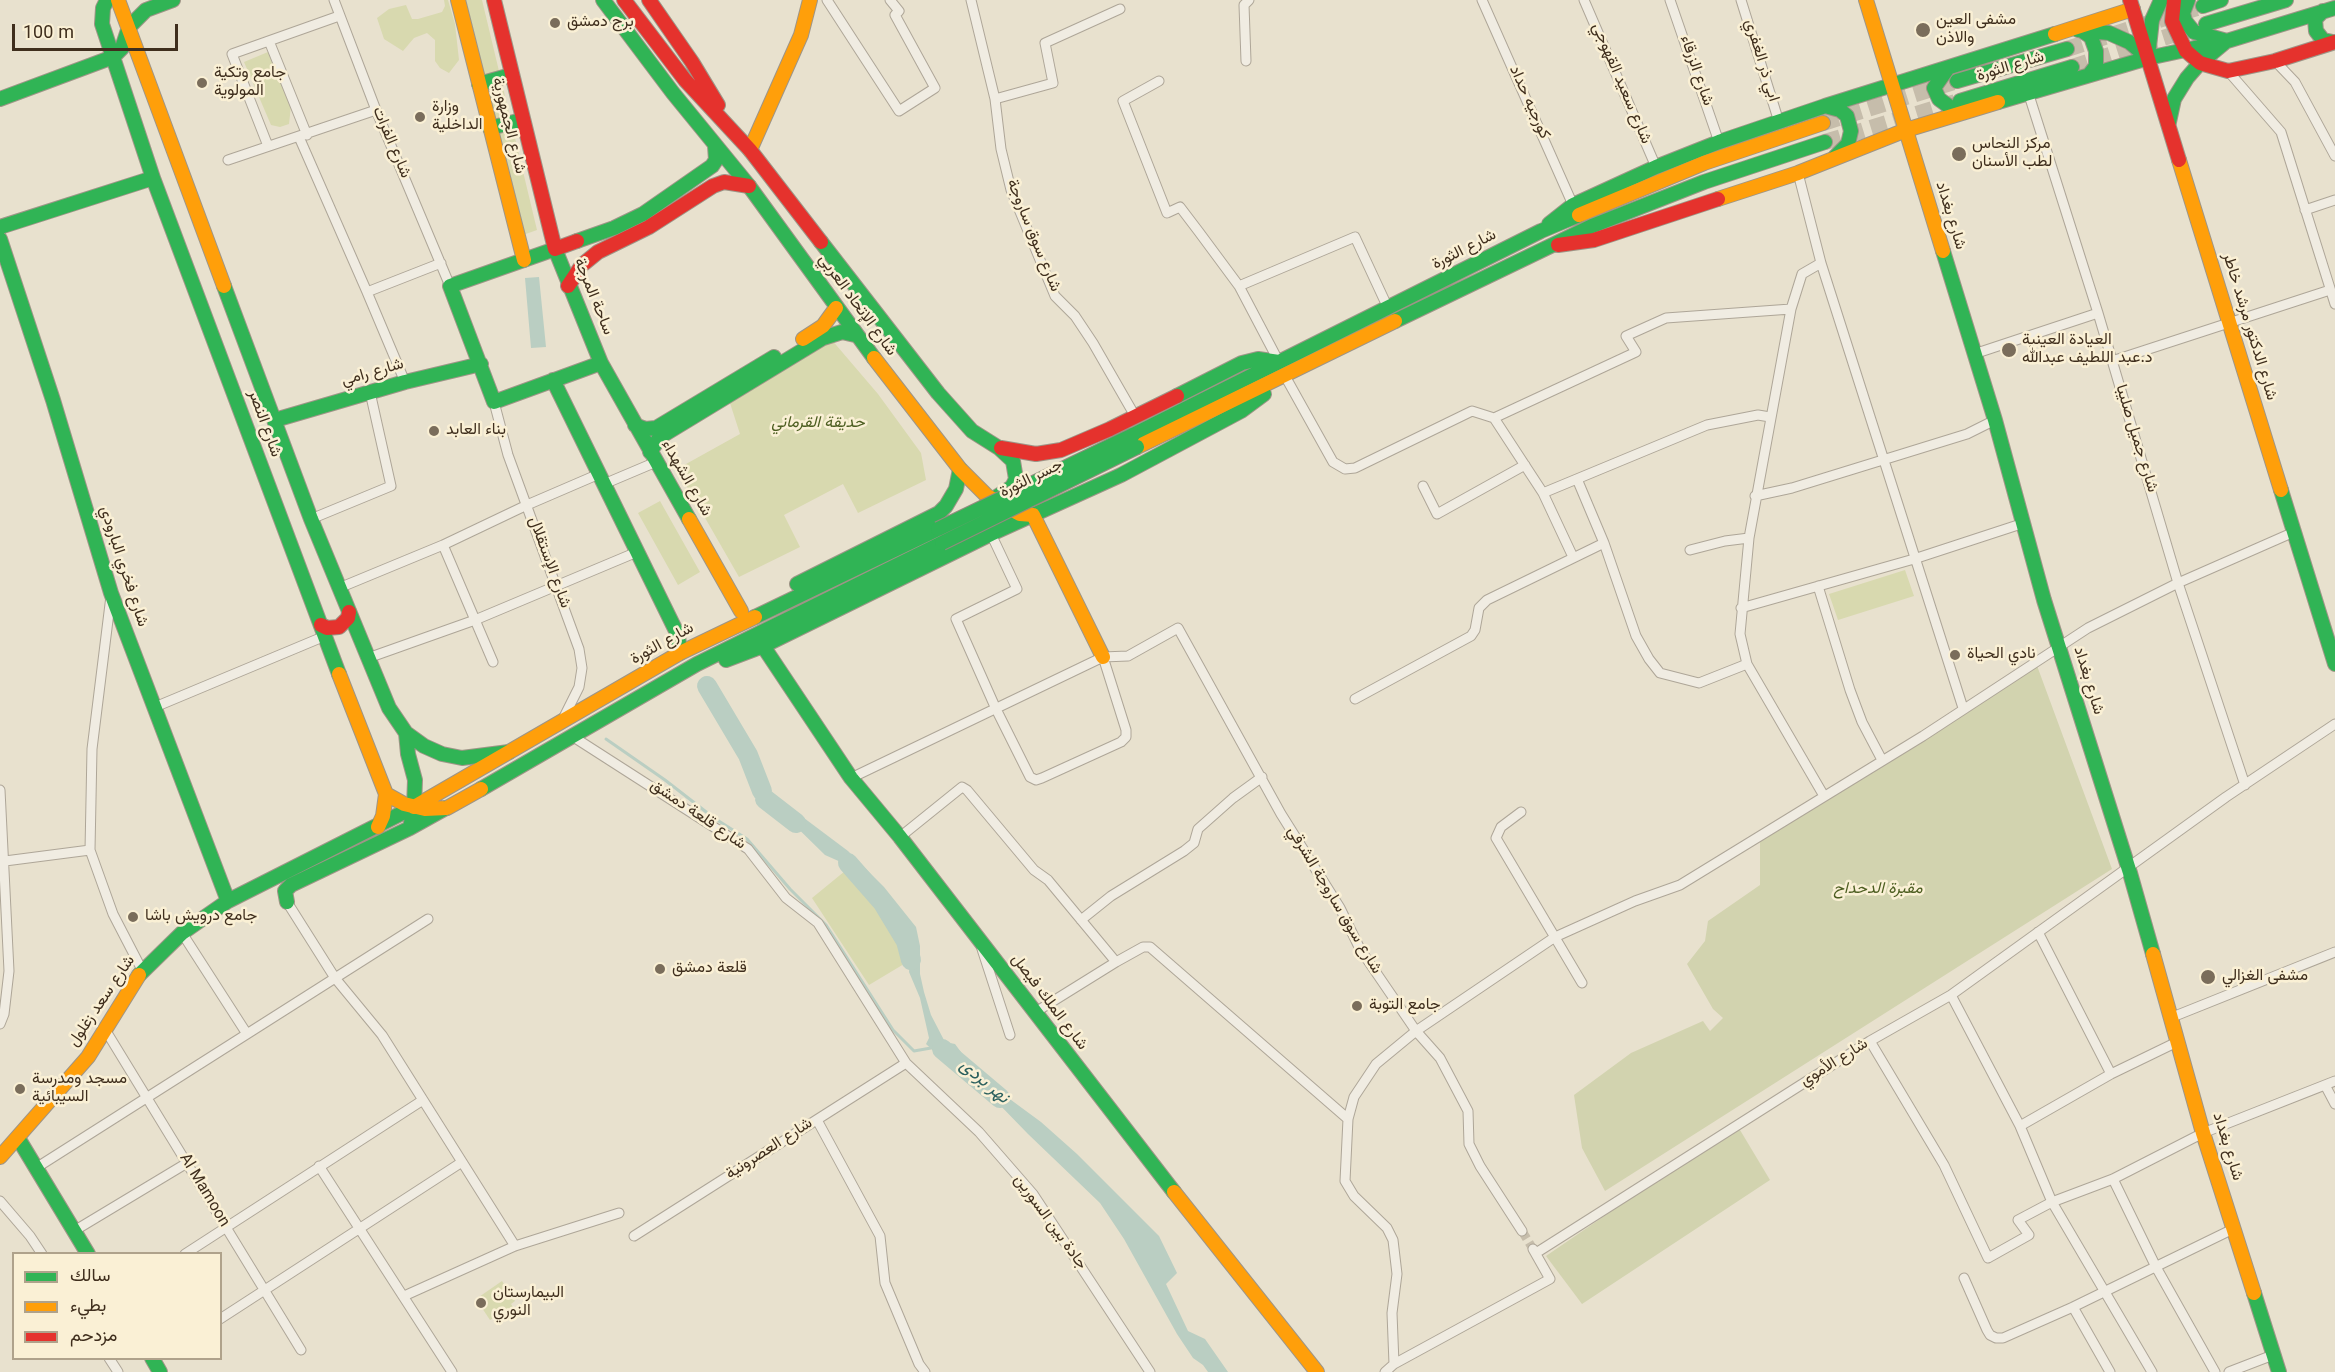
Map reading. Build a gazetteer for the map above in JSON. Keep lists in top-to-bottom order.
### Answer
{
  "streets": {
    "main road": [
      "شارع الثورة",
      "شارع الجمهورية",
      "شارع بغداد",
      "ساحة المرجة",
      "شارع الإتحاد العربي",
      "شارع الدكتور مرشد خاطر",
      "شارع رامي",
      "شارع النصر",
      "شارع الشهداء",
      "جسر الثورة",
      "شارع فخري البارودي",
      "شارع سعد زغلول",
      "شارع الملك فيصل"
    ],
    "street": [
      "ابي ذر الغفري",
      "شارع الزرقاء",
      "شارع سعيد القهوجي",
      "كورجيه حداد",
      "شارع الفرات",
      "شارع سوق ساروجة",
      "شارع جميل صليبا",
      "شارع الإستقلال",
      "شارع قلعة دمشق",
      "شارع سوق ساروجة الشرقي",
      "شارع الأموي",
      "شارع العصرونية",
      "Al Mamoon",
      "جادة بين السورين"
    ]
  },
  "crossings": [
    ["شارع الثورة", "شارع النصر"],
    ["شارع الثورة", "جسر الثورة"],
    ["شارع الثورة", "شارع الإستقلال"],
    ["شارع الثورة", "شارع قلعة دمشق"],
    ["شارع الثورة", "شارع سعد زغلول"],
    ["شارع الجمهورية", "ساحة المرجة"],
    ["شارع الفرات", "ساحة المرجة"],
    ["شارع بغداد", "شارع الأموي"],
    ["ساحة المرجة", "شارع الشهداء"],
    ["ساحة المرجة", "شارع الإستقلال"],
    ["شارع رامي", "شارع النصر"],
    ["شارع جميل صليبا", "شارع الأموي"],
    ["شارع فخري البارودي", "شارع سعد زغلول"],
    ["شارع قلعة دمشق", "شارع العصرونية"],
    ["شارع قلعة دمشق", "جادة بين السورين"],
    ["شارع سعد زغلول", "Al Mamoon"],
    ["شارع العصرونية", "جادة بين السورين"]
  ],
  "water": ["نهر بردى"],
  "parks": ["حديقة القرماني", "مقبرة الدحداح"],
  "places": [
    "برج دمشق",
    "مشفى العين والاذن",
    "جامع وتكية المولوية",
    "وزارة الداخلية",
    "مركز النحاس لطب الأسنان",
    "العيادة العينية د.عبد اللطيف عبدالله",
    "بناء العابد",
    "نادي الحياة",
    "جامع درويش باشا",
    "قلعة دمشق",
    "مشفى الغزالي",
    "جامع التوبة",
    "مسجد ومدرسة السيبائية",
    "البيمارستان النوري"
  ],
  "legend": ["سالك", "بطيء", "مزدحم"],
  "scale_bar": "100 m"
}
